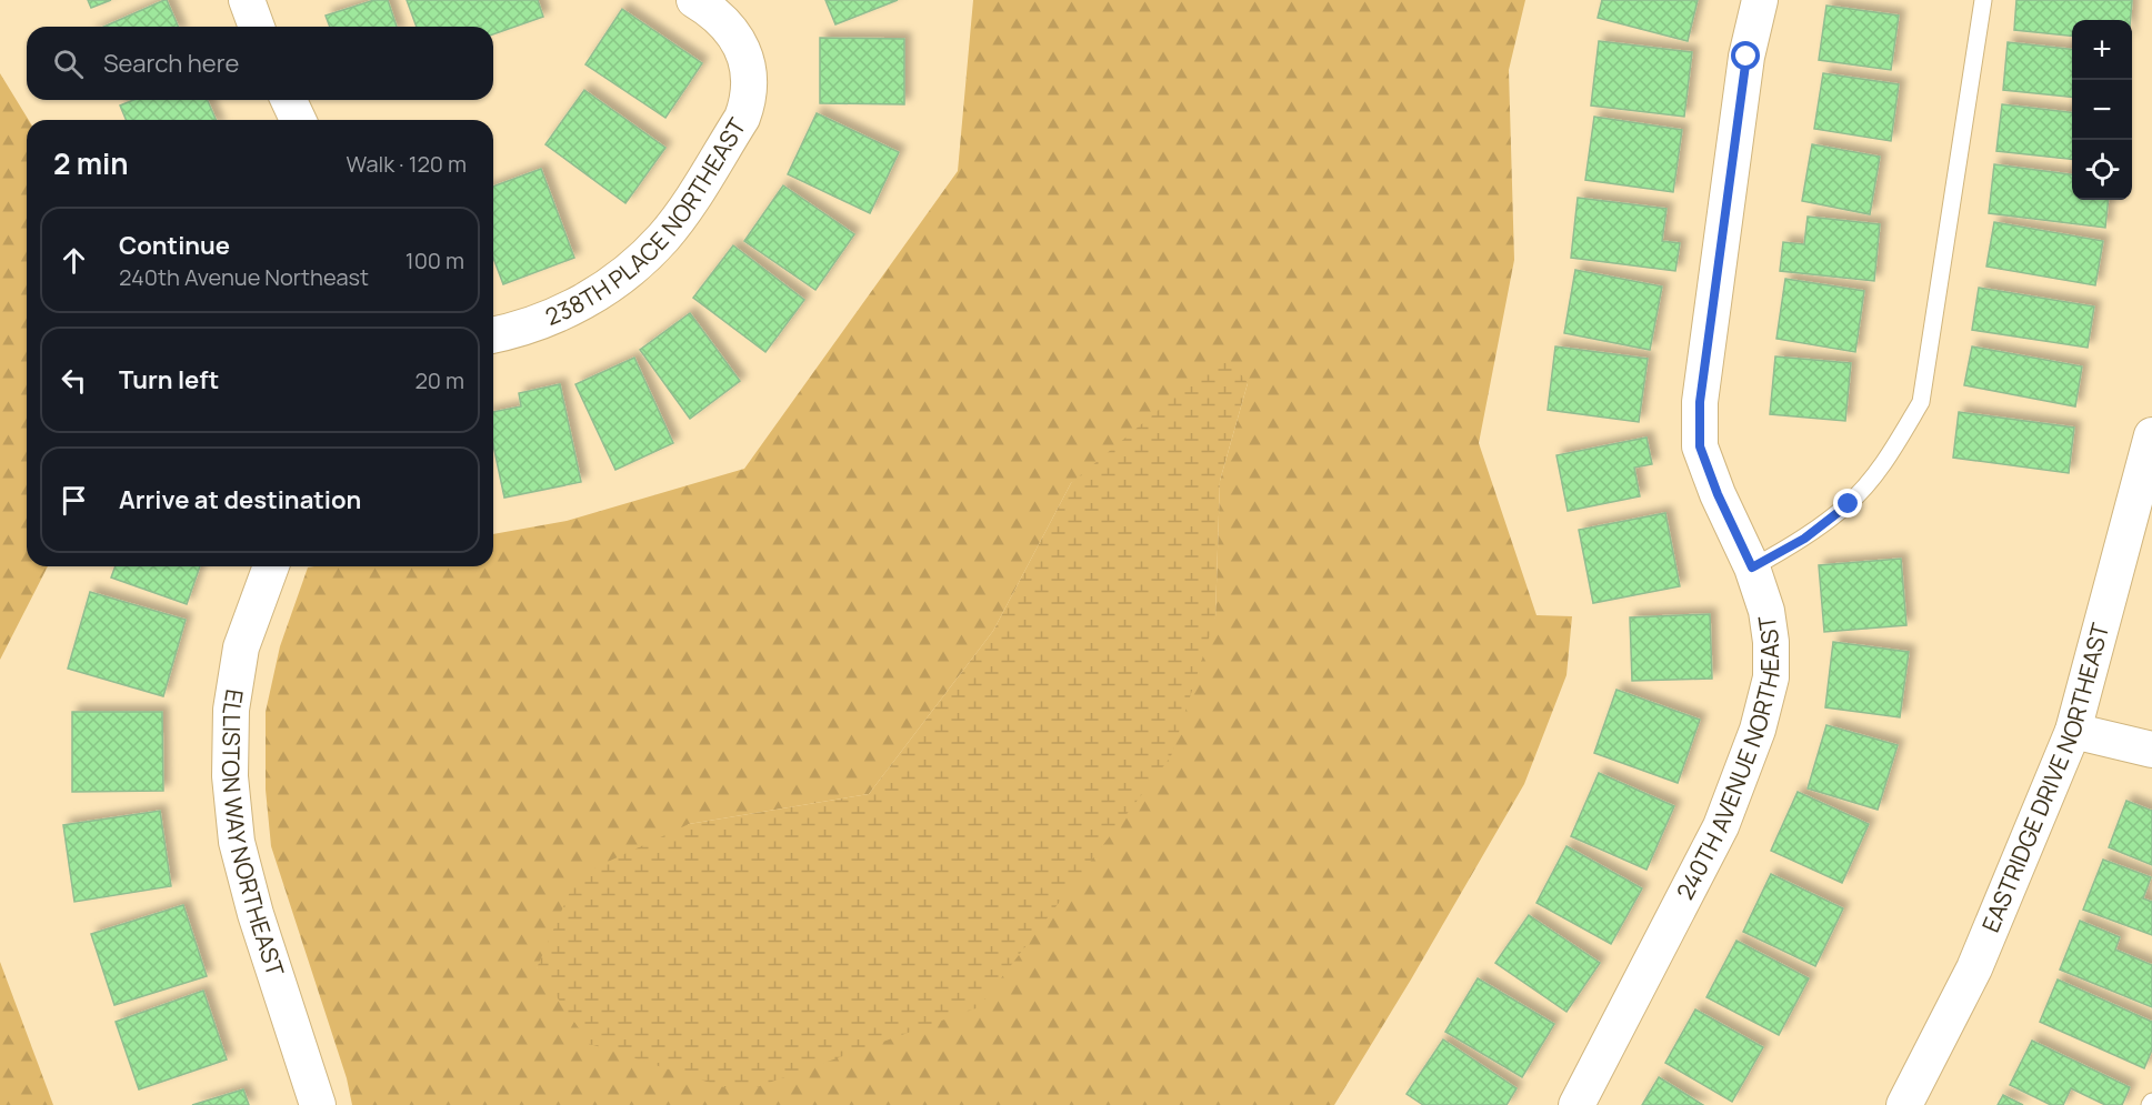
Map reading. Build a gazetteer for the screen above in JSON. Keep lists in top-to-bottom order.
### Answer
{
  "streets": {
    "street": [
      "238TH PLACE NORTHEAST",
      "240TH AVENUE NORTHEAST",
      "EASTRIDGE DRIVE NORTHEAST",
      "ELLISTON WAY NORTHEAST"
    ]
  },
  "page": {
    "map_buttons": ["+", "−"],
    "search": "Search here",
    "heading": ["2 min", "Walk · 120 m"],
    "list": [
      ["Continue", "240th Avenue Northeast", "100 m"],
      ["Turn left", "20 m"],
      "Arrive at destination"
    ]
  }
}
